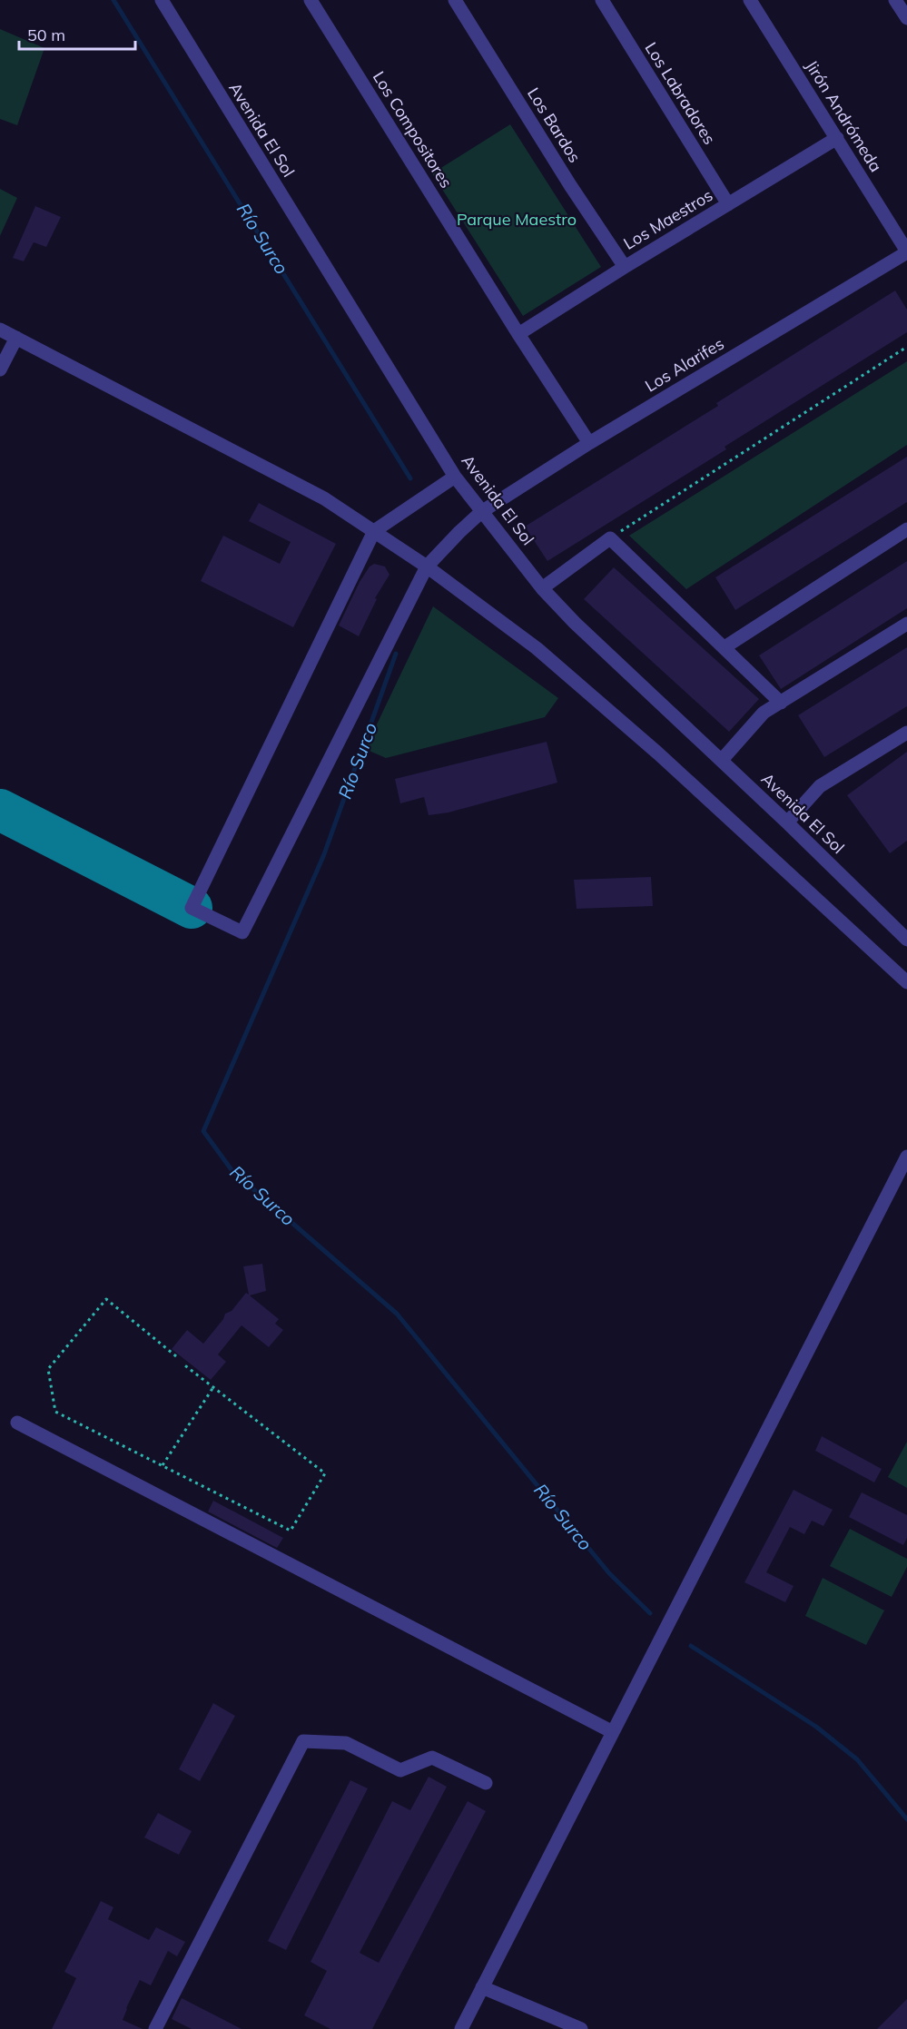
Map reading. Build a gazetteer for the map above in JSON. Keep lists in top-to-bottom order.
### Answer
{
  "streets": {
    "street": [
      "Los Labradores",
      "Jirón Andrómeda",
      "Los Bardos",
      "Avenida El Sol",
      "Los Compositores",
      "Los Maestros",
      "Los Alarifes"
    ]
  },
  "crossings": [
    ["Los Labradores", "Los Maestros"],
    ["Jirón Andrómeda", "Los Maestros"],
    ["Jirón Andrómeda", "Los Alarifes"],
    ["Los Bardos", "Los Maestros"],
    ["Avenida El Sol", "Los Alarifes"],
    ["Los Compositores", "Los Maestros"],
    ["Los Compositores", "Los Alarifes"]
  ],
  "water": ["Río Surco"],
  "parks": ["Parque Maestro"],
  "scale_bar": "50 m"
}
